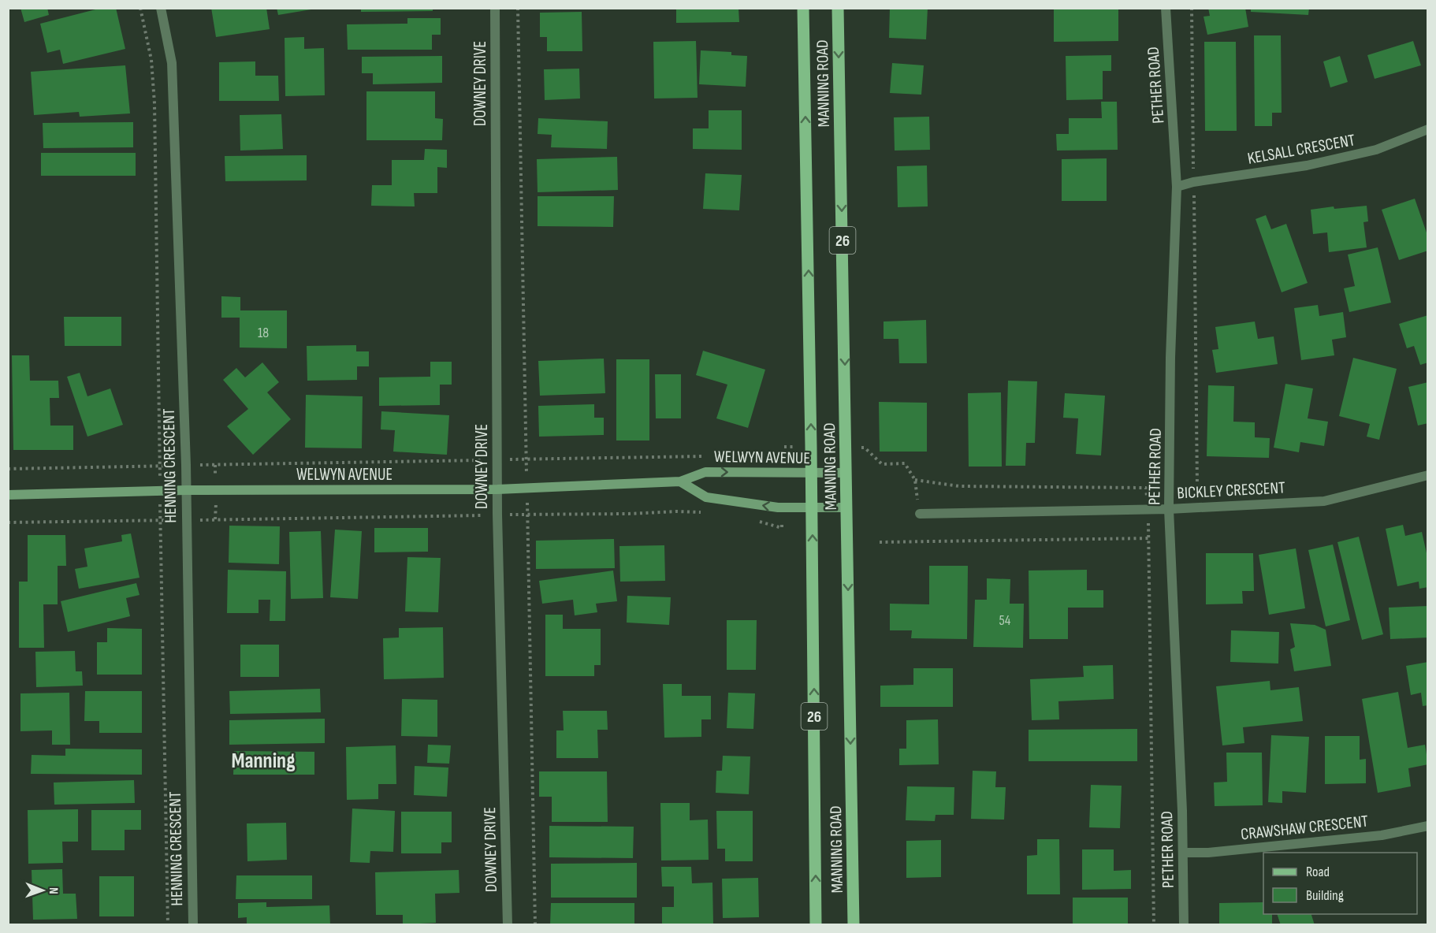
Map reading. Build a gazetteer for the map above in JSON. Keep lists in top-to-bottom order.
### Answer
{
  "streets": {
    "main road": ["MANNING ROAD", "26"],
    "street": [
      "DOWNEY DRIVE",
      "PETHER ROAD",
      "KELSALL CRESCENT",
      "WELWYN AVENUE",
      "HENNING CRESCENT",
      "BICKLEY CRESCENT",
      "CRAWSHAW CRESCENT"
    ]
  },
  "crossings": [
    ["DOWNEY DRIVE", "WELWYN AVENUE"],
    ["MANNING ROAD", "WELWYN AVENUE"],
    ["PETHER ROAD", "KELSALL CRESCENT"],
    ["PETHER ROAD", "BICKLEY CRESCENT"],
    ["PETHER ROAD", "CRAWSHAW CRESCENT"],
    ["WELWYN AVENUE", "HENNING CRESCENT"]
  ],
  "districts": ["Manning"],
  "house_numbers": ["18", "54"],
  "legend": ["Road", "Building"],
  "north": "right"
}
